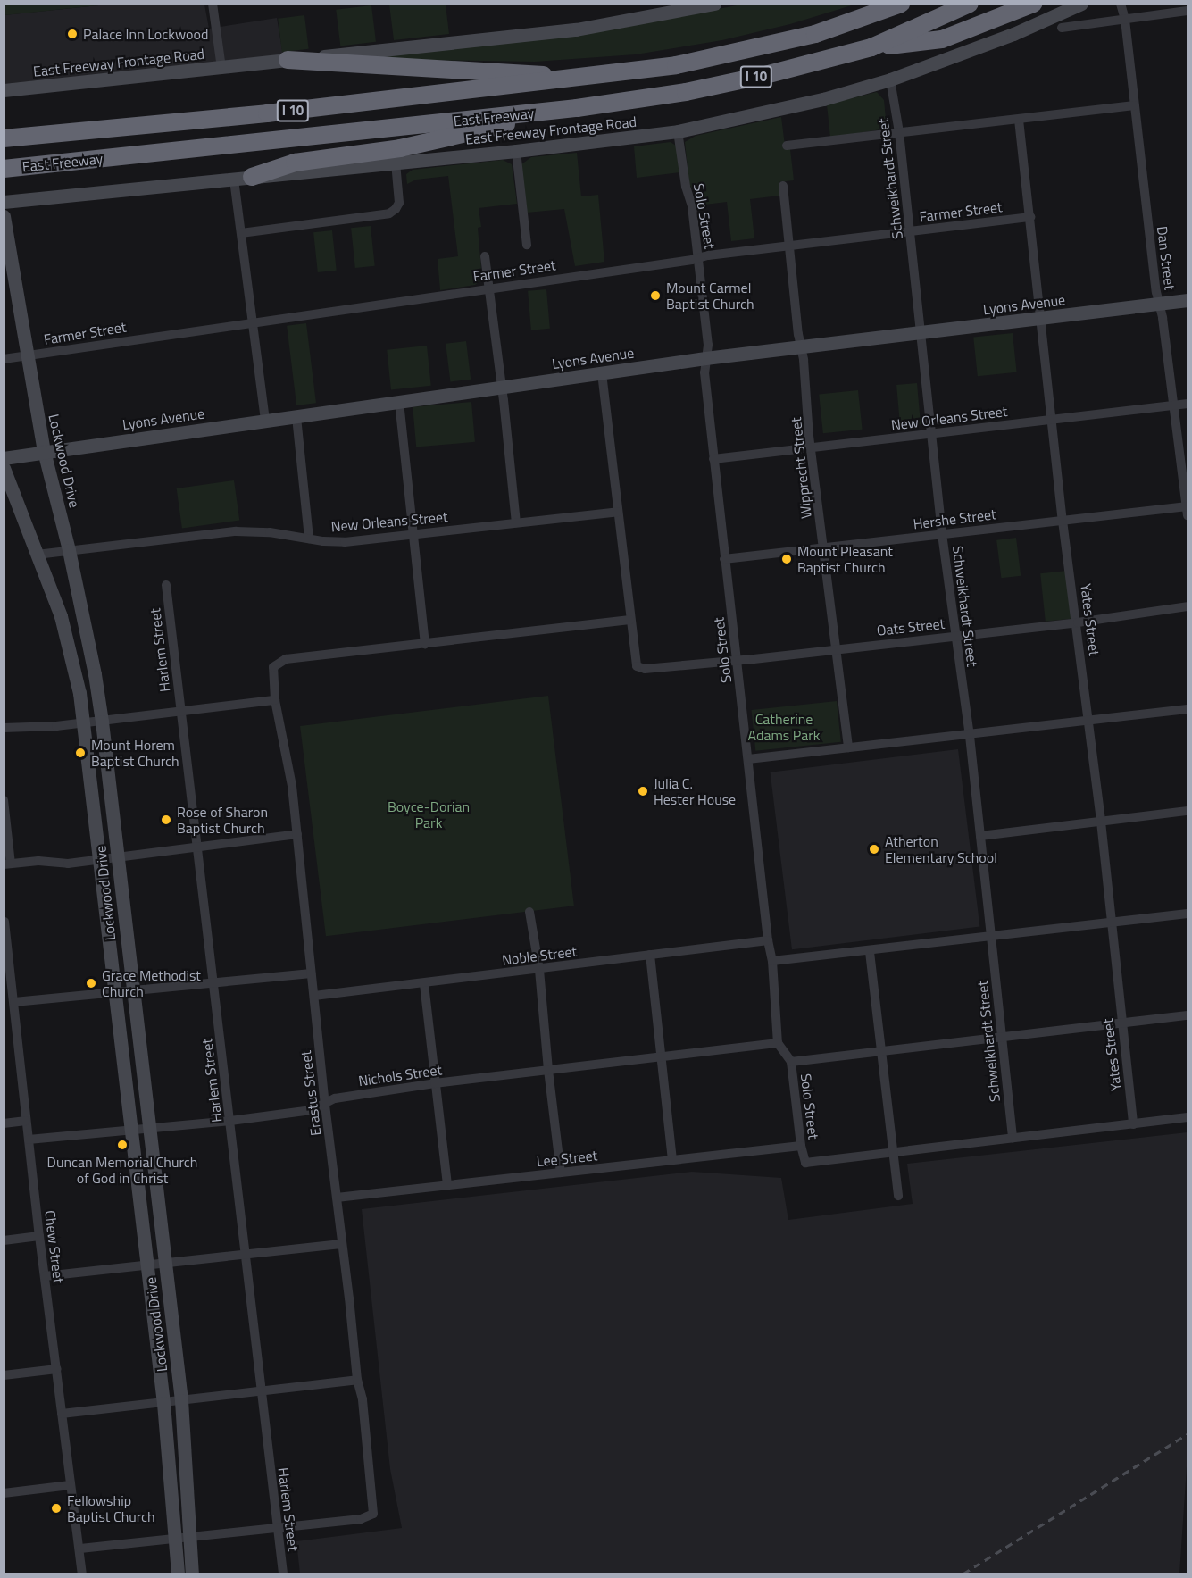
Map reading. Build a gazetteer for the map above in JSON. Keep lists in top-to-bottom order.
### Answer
{
  "streets": {
    "highway": ["I 10", "East Freeway"],
    "main road": ["East Freeway Frontage Road", "Lyons Avenue", "Lockwood Drive"],
    "street": [
      "Schweikhardt Street",
      "Farmer Street",
      "Solo Street",
      "Dan Street",
      "New Orleans Street",
      "Wipprecht Street",
      "Hershe Street",
      "Yates Street",
      "Oats Street",
      "Harlem Street",
      "Noble Street",
      "Nichols Street",
      "Erastus Street",
      "Lee Street",
      "Chew Street"
    ]
  },
  "crossings": [
    ["East Freeway Frontage Road", "Schweikhardt Street"],
    ["East Freeway Frontage Road", "Solo Street"],
    ["Schweikhardt Street", "Farmer Street"],
    ["Schweikhardt Street", "Lyons Avenue"],
    ["Schweikhardt Street", "New Orleans Street"],
    ["Schweikhardt Street", "Hershe Street"],
    ["Schweikhardt Street", "Oats Street"],
    ["Farmer Street", "Solo Street"],
    ["Farmer Street", "Lockwood Drive"],
    ["Farmer Street", "Wipprecht Street"],
    ["Farmer Street", "Yates Street"],
    ["Solo Street", "Lyons Avenue"],
    ["Solo Street", "New Orleans Street"],
    ["Solo Street", "Hershe Street"],
    ["Solo Street", "Oats Street"],
    ["Solo Street", "Noble Street"],
    ["Solo Street", "Nichols Street"],
    ["Solo Street", "Lee Street"],
    ["Dan Street", "Lyons Avenue"],
    ["Dan Street", "New Orleans Street"],
    ["Dan Street", "Hershe Street"],
    ["Lyons Avenue", "Lockwood Drive"],
    ["Lyons Avenue", "Wipprecht Street"],
    ["Lyons Avenue", "Yates Street"],
    ["New Orleans Street", "Lockwood Drive"],
    ["New Orleans Street", "Wipprecht Street"],
    ["New Orleans Street", "Yates Street"],
    ["Lockwood Drive", "Nichols Street"],
    ["Wipprecht Street", "Hershe Street"],
    ["Wipprecht Street", "Oats Street"],
    ["Hershe Street", "Yates Street"],
    ["Yates Street", "Oats Street"],
    ["Harlem Street", "Nichols Street"],
    ["Harlem Street", "Erastus Street"],
    ["Noble Street", "Erastus Street"],
    ["Nichols Street", "Erastus Street"],
    ["Nichols Street", "Chew Street"],
    ["Erastus Street", "Lee Street"]
  ],
  "parks": ["Catherine Adams Park", "Boyce-Dorian Park"],
  "places": [
    "Palace Inn Lockwood",
    "Mount Carmel Baptist Church",
    "Mount Pleasant Baptist Church",
    "Mount Horem Baptist Church",
    "Julia C. Hester House",
    "Rose of Sharon Baptist Church",
    "Atherton Elementary School",
    "Grace Methodist Church",
    "Duncan Memorial Church of God in Christ",
    "Fellowship Baptist Church"
  ]
}
